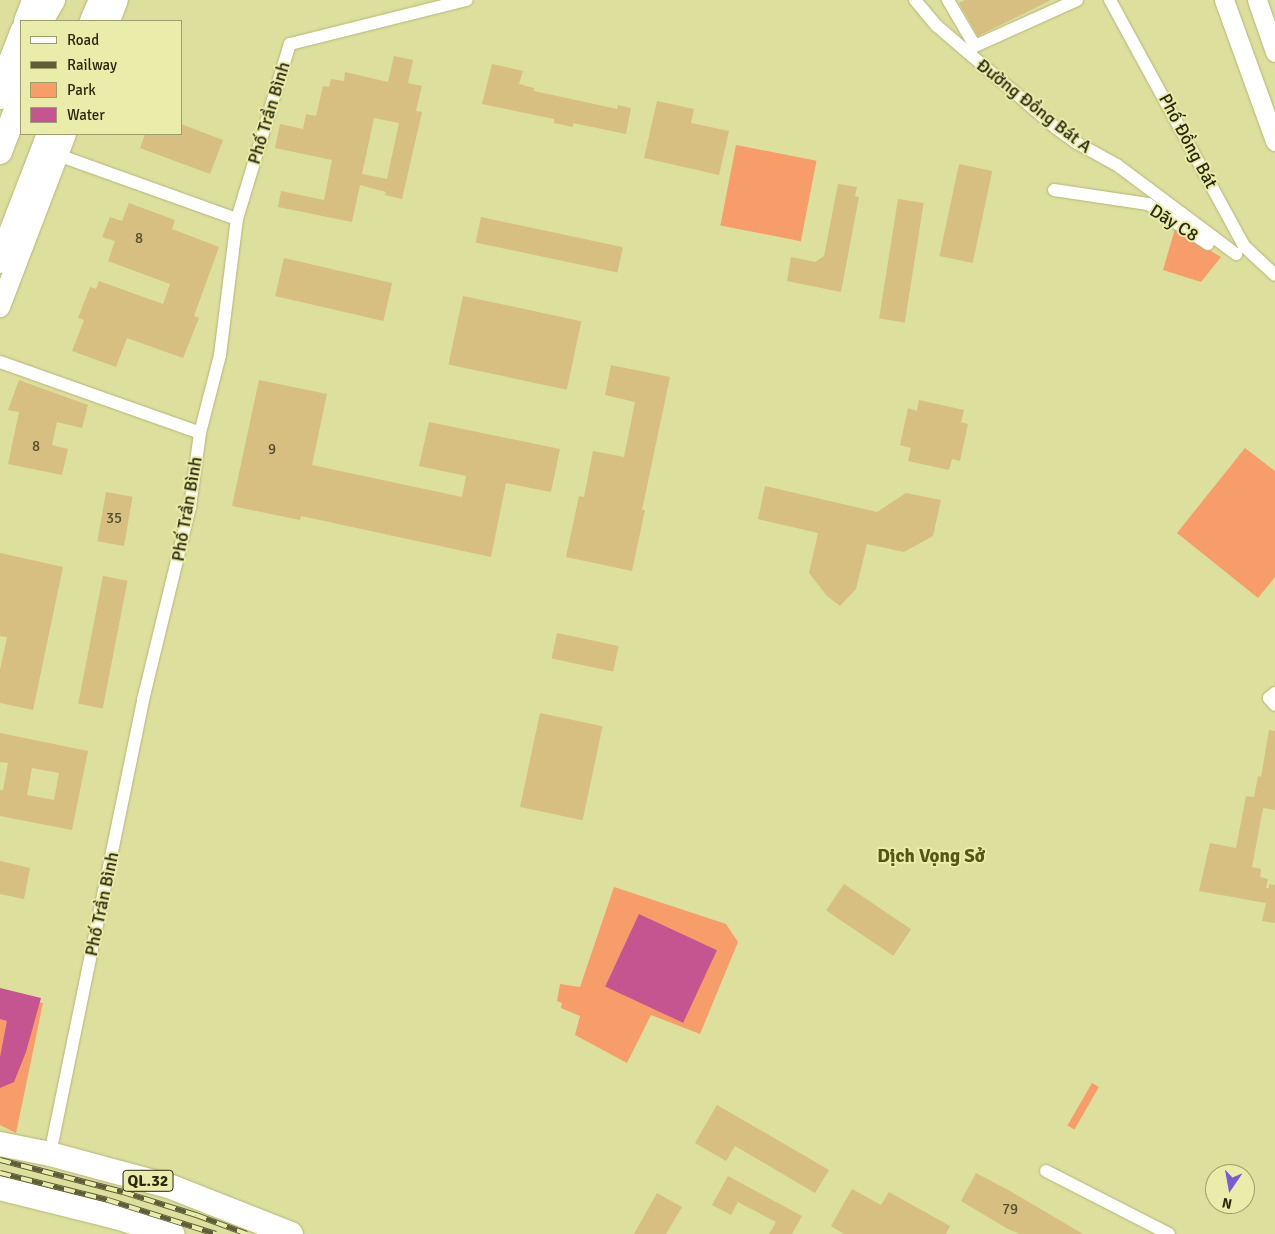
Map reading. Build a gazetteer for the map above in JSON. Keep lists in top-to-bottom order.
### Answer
{
  "streets": {
    "highway": ["QL.32"],
    "street": [
      "Đường Đồng Bát A",
      "Phố Trần Bình",
      "Phố Đồng Bát",
      "Dãy C8"
    ]
  },
  "crossings": [
    ["Đường Đồng Bát A", "Dãy C8"],
    ["Phố Trần Bình", "QL.32"]
  ],
  "districts": ["Dịch Vọng Sở"],
  "house_numbers": [
    "8",
    "8",
    "9",
    "35",
    "79"
  ],
  "legend": [
    "Road",
    "Railway",
    "Park",
    "Water"
  ],
  "north": "bottom"
}
